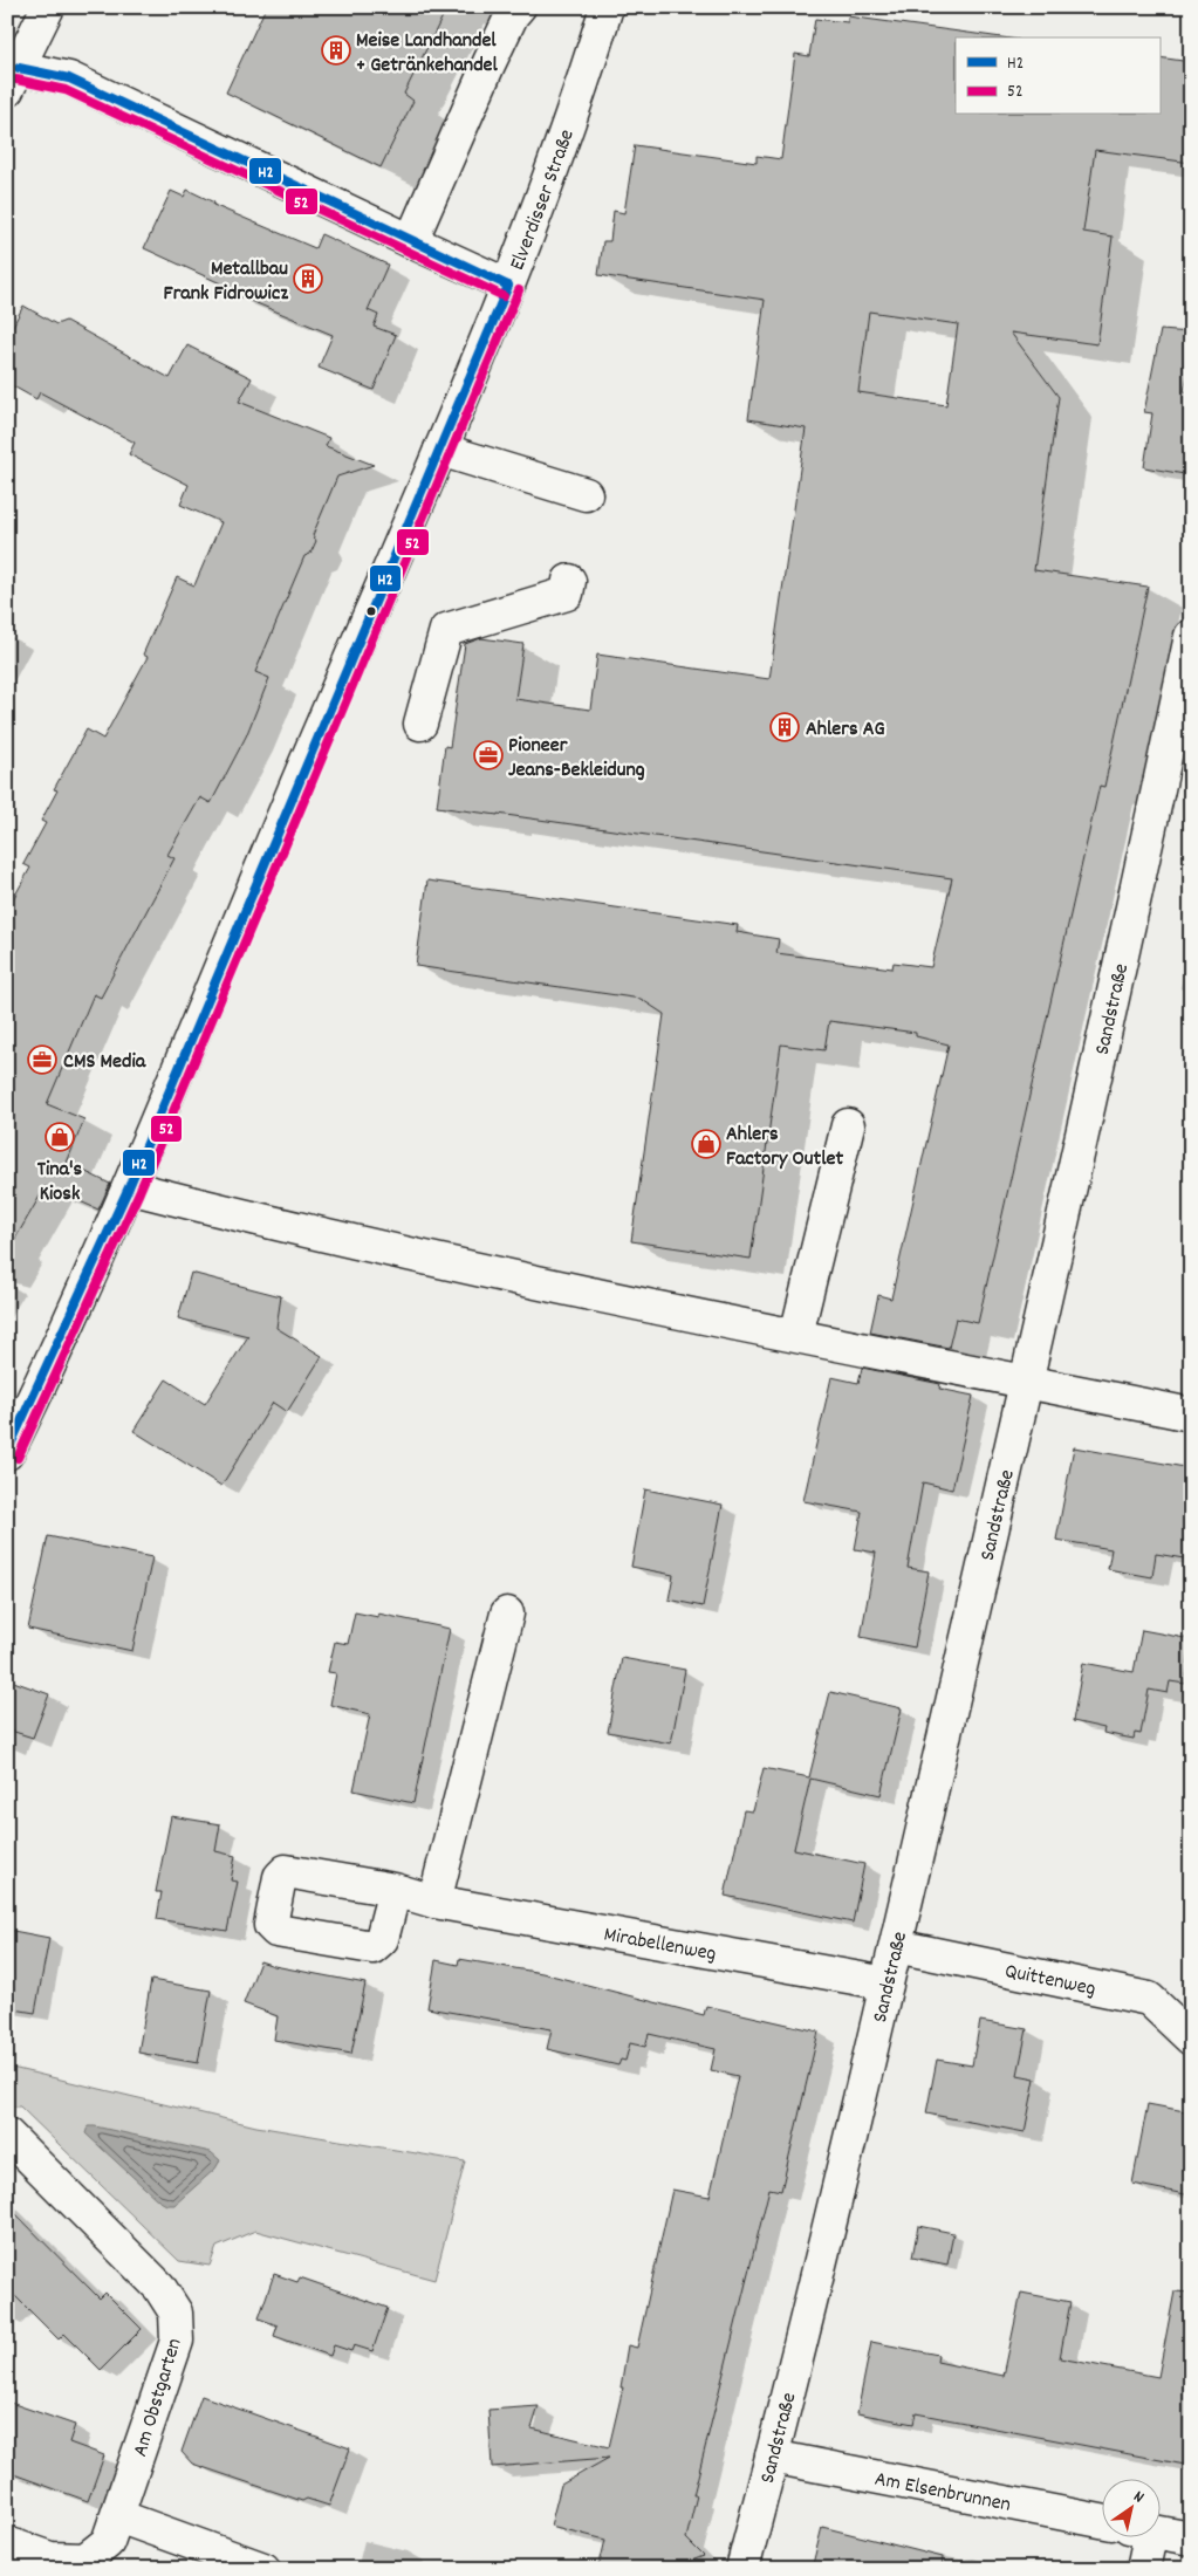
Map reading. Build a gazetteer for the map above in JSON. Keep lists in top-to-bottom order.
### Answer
{
  "streets": {
    "street": [
      "Elverdisser Straße",
      "Sandstraße",
      "Mirabellenweg",
      "Quittenweg",
      "Am Obstgarten",
      "Am Elsenbrunnen"
    ]
  },
  "crossings": [
    ["Sandstraße", "Mirabellenweg"],
    ["Sandstraße", "Quittenweg"],
    ["Sandstraße", "Am Elsenbrunnen"]
  ],
  "places": {
    "building": ["Meise Landhandel + Getränkehandel", "Metallbau Frank Fidrowicz", "Ahlers AG"],
    "office": ["Pioneer Jeans-Bekleidung", "CMS Media"],
    "shop": ["Tina's Kiosk", "Ahlers Factory Outlet"]
  },
  "lines": ["transit line H2", "transit line 52"],
  "legend": ["H2", "52"],
  "north": "top right"
}
